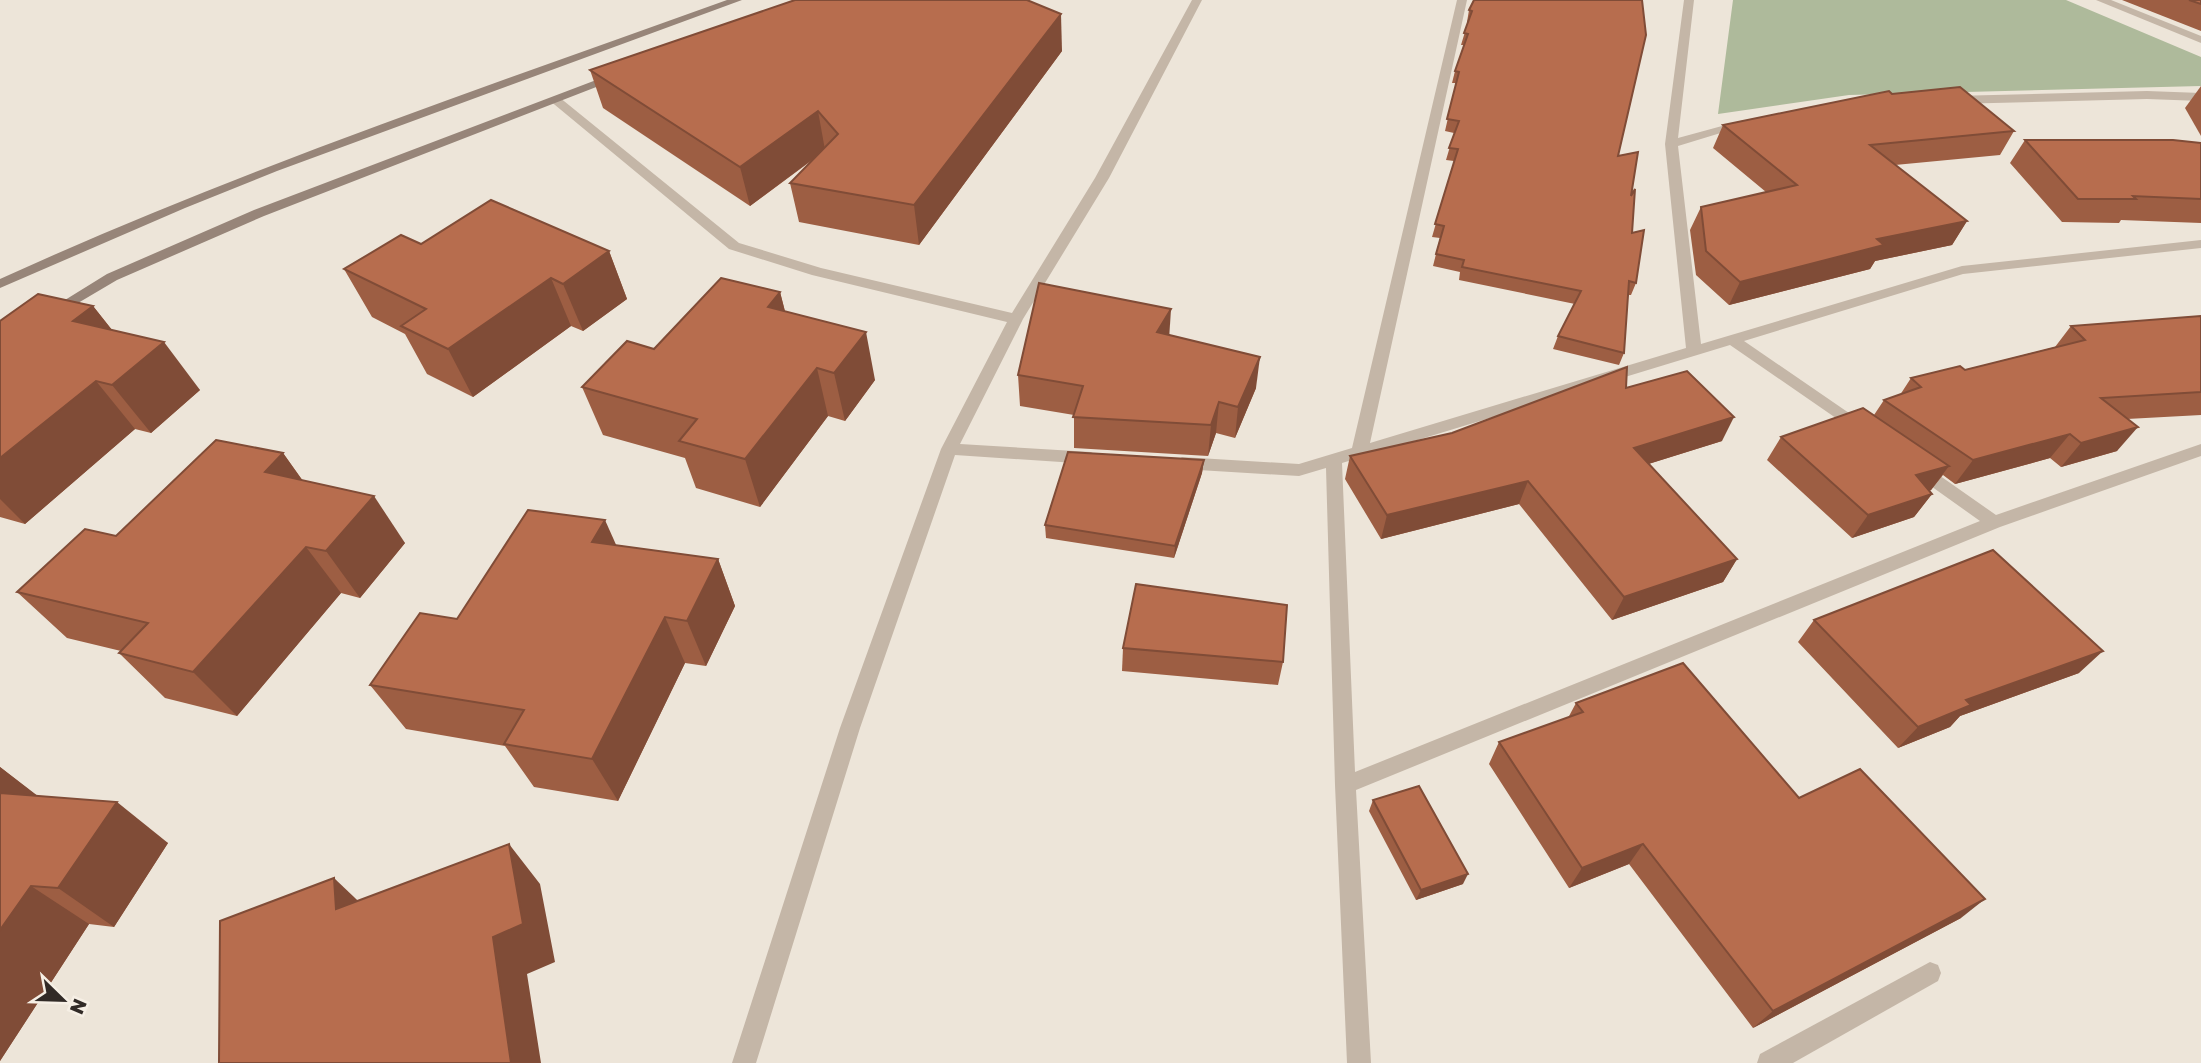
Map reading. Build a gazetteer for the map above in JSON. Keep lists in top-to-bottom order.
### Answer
{
  "north": "bottom right"
}
